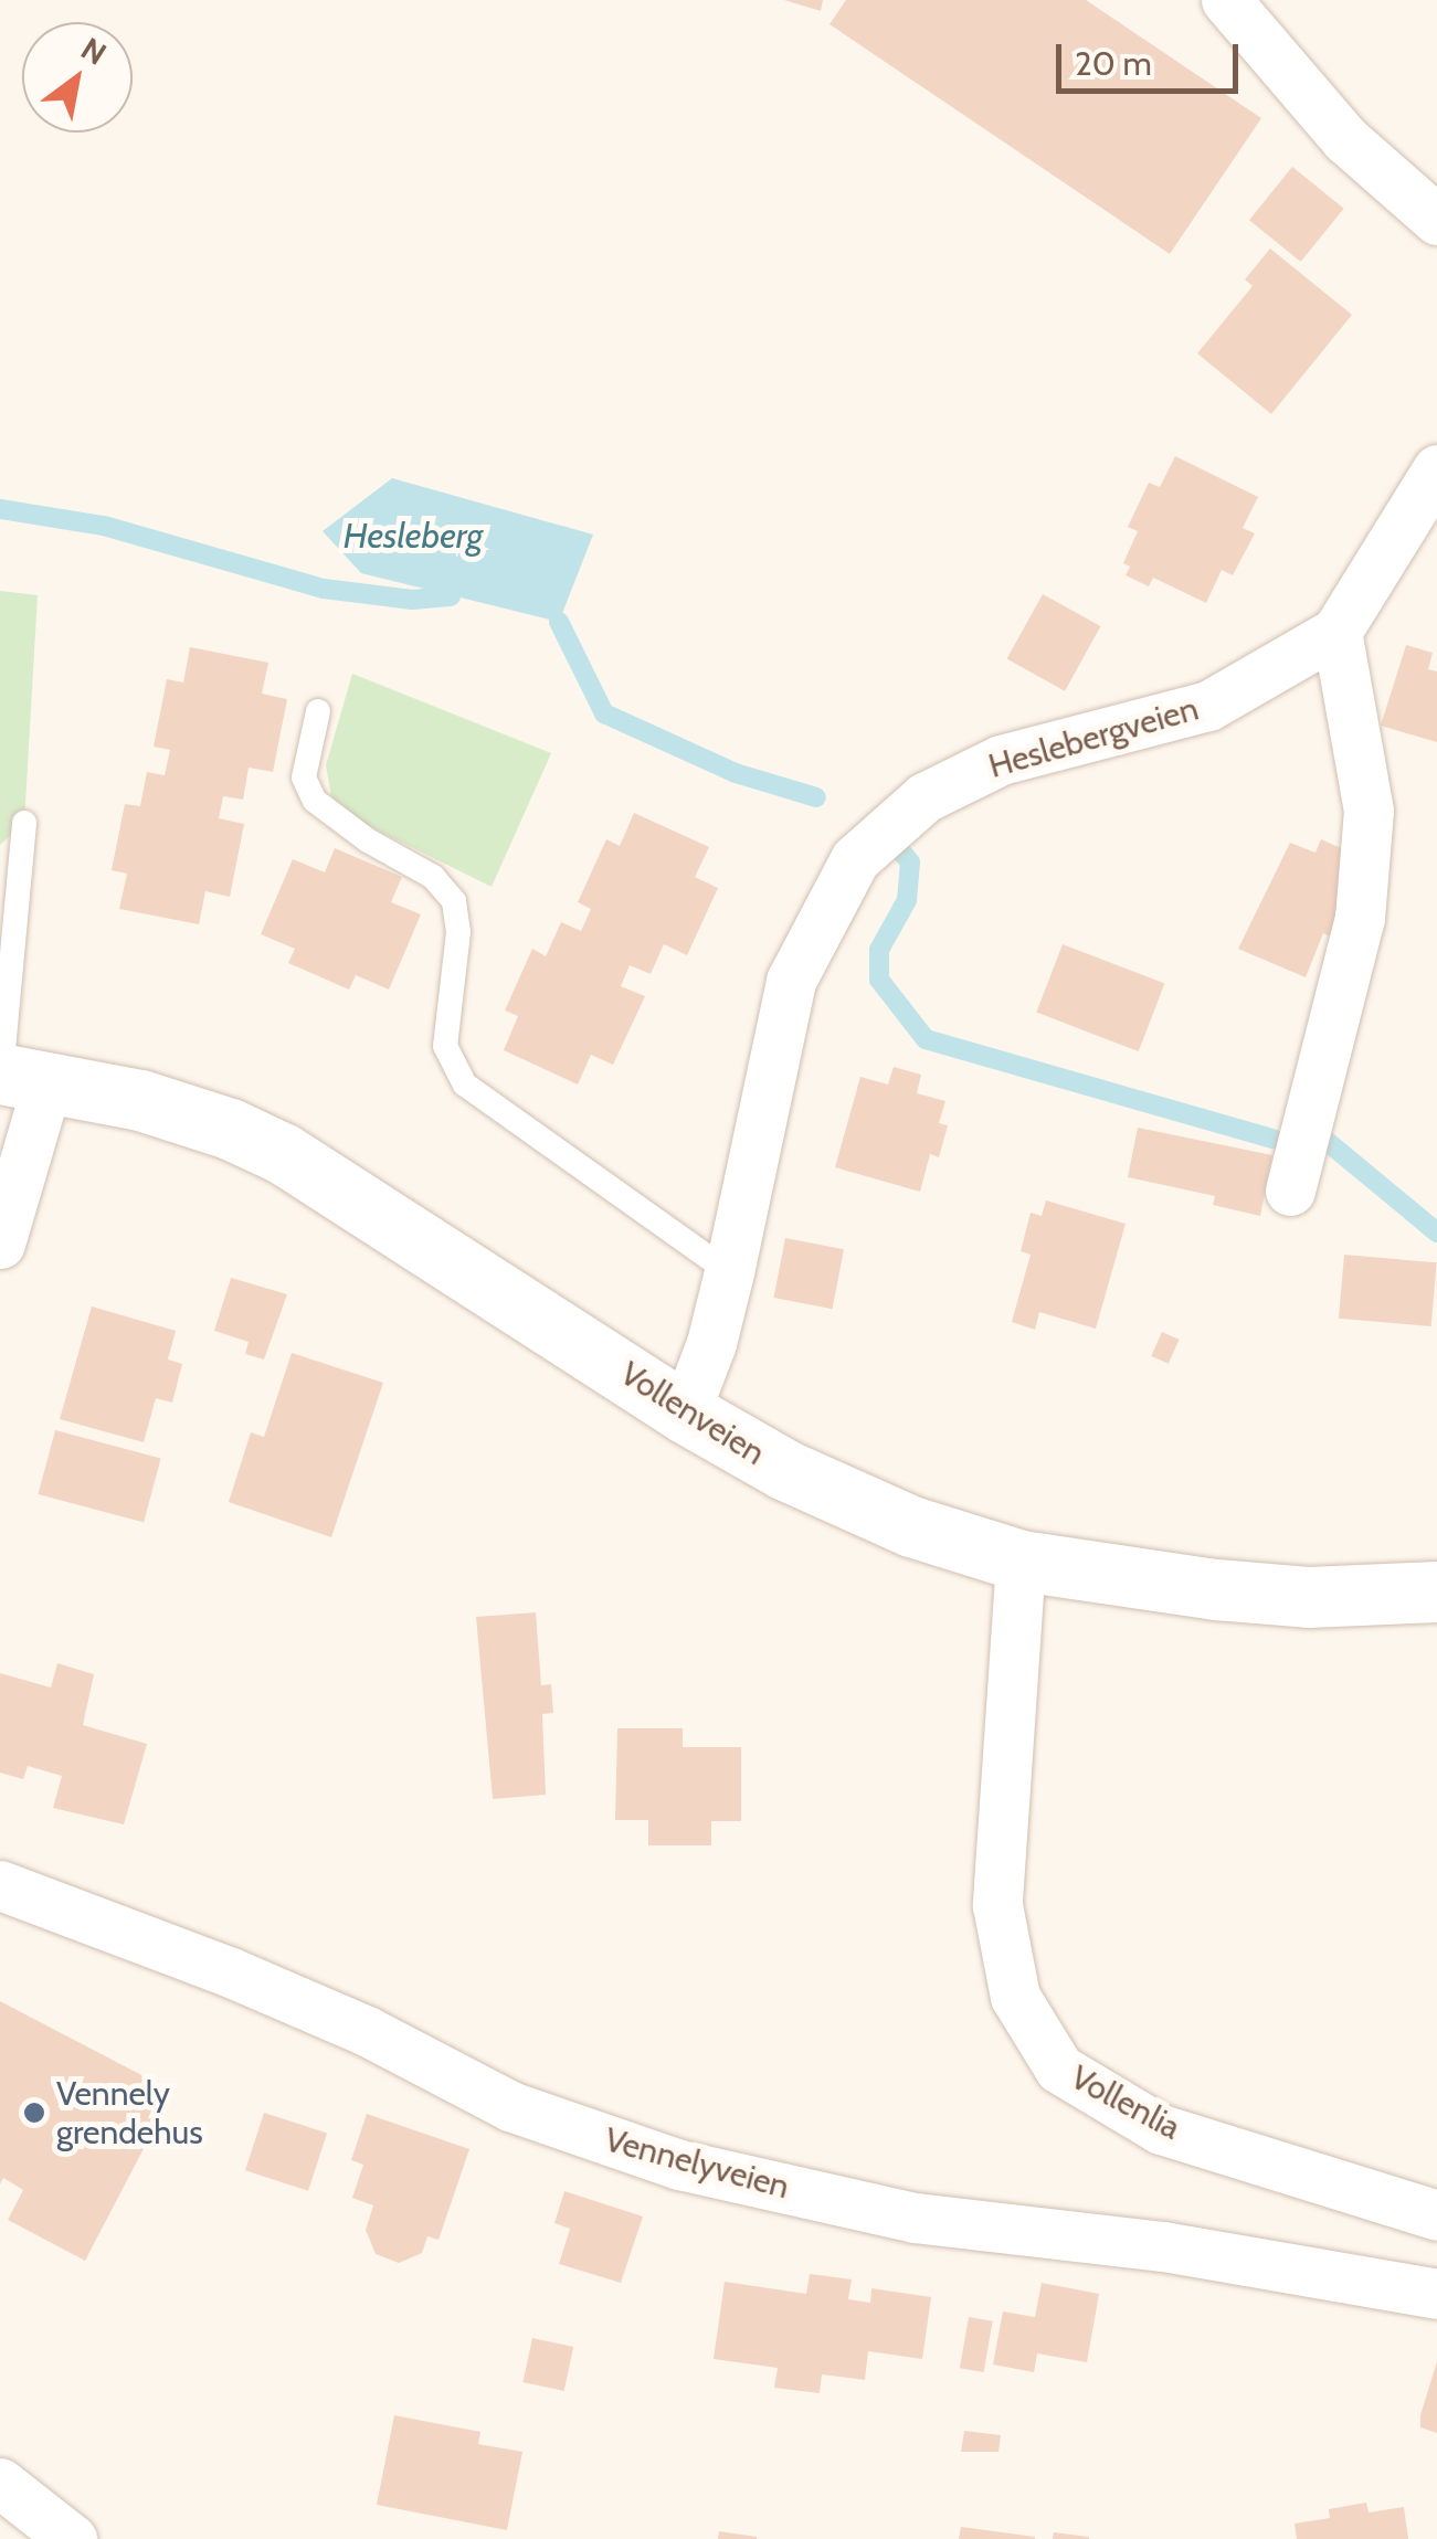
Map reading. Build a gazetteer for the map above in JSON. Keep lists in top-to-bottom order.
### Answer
{
  "streets": {
    "main road": ["Vollenveien"],
    "street": ["Heslebergveien", "Vollenlia", "Vennelyveien"]
  },
  "crossings": [
    ["Heslebergveien", "Vollenveien"],
    ["Vollenveien", "Vollenlia"]
  ],
  "water": ["Hesleberg"],
  "places": ["Vennely grendehus"],
  "scale_bar": "20 m",
  "north": "top right"
}
